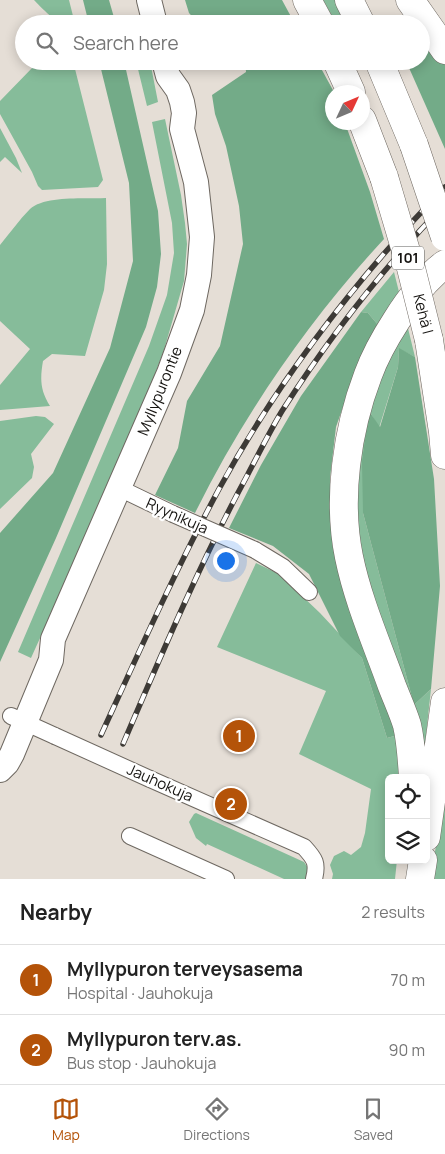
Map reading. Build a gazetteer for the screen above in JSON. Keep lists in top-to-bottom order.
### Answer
{
  "streets": {
    "highway": ["101", "Kehä I"],
    "main road": ["Myllypurontie"],
    "street": ["Ryynikuja", "Jauhokuja"]
  },
  "crossings": [
    ["Myllypurontie", "Ryynikuja"],
    ["Myllypurontie", "Jauhokuja"]
  ],
  "north": "top right",
  "page": {
    "search": "Search here",
    "pins": ["1", "2"],
    "heading": ["Nearby", "2 results"],
    "list": [
      {
        "mark": "1",
        "name": "Myllypuron terveysasema",
        "note": "Hospital · Jauhokuja",
        "value": "70 m"
      },
      {
        "mark": "2",
        "name": "Myllypuron terv.as.",
        "note": "Bus stop · Jauhokuja",
        "value": "90 m"
      }
    ],
    "nav": ["Map", "Directions", "Saved"]
  }
}
